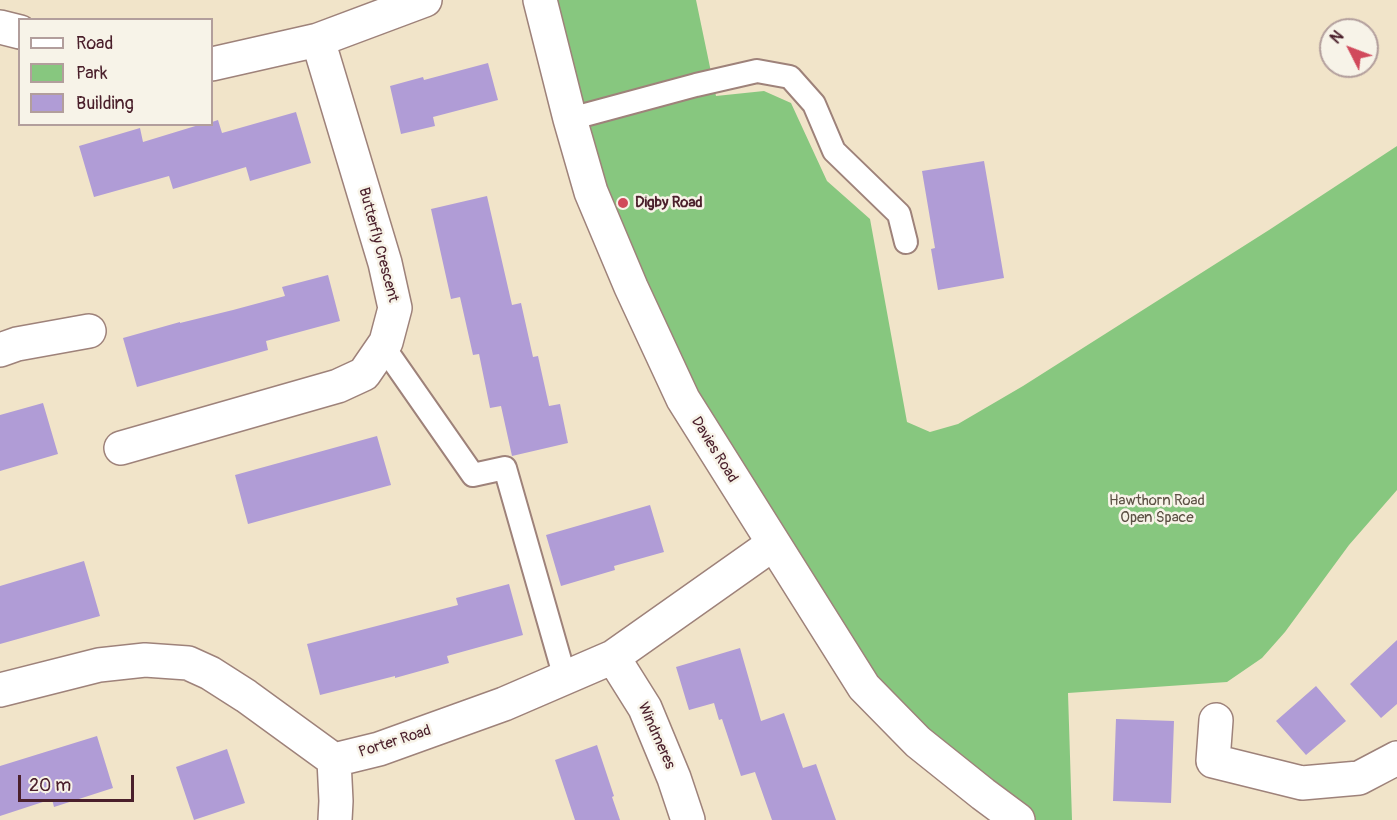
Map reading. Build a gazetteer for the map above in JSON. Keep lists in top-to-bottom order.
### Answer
{
  "streets": {
    "street": [
      "Butterfly Crescent",
      "Davies Road",
      "Windmeres",
      "Porter Road"
    ]
  },
  "crossings": [
    ["Davies Road", "Porter Road"],
    ["Windmeres", "Porter Road"]
  ],
  "parks": ["Hawthorn Road Open Space"],
  "places": ["Digby Road"],
  "legend": ["Road", "Park", "Building"],
  "scale_bar": "20 m",
  "north": "top left"
}
